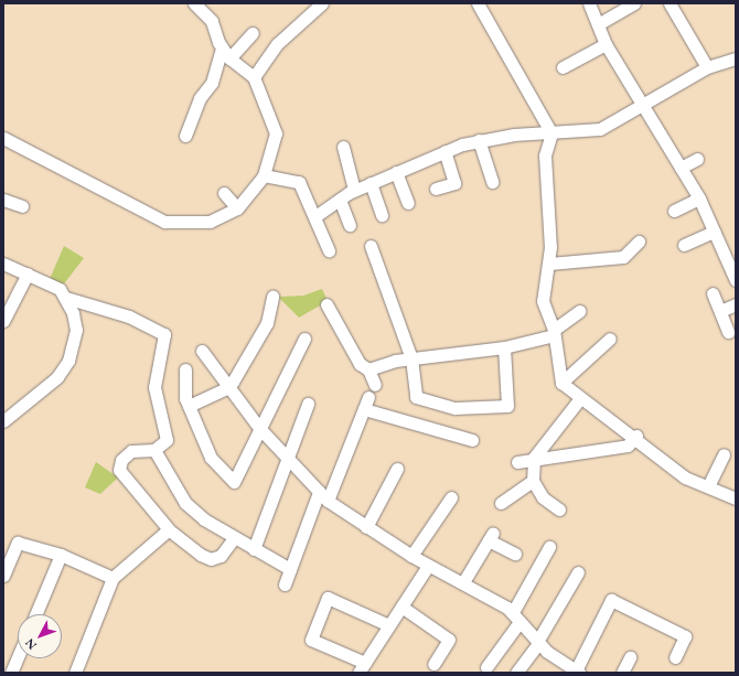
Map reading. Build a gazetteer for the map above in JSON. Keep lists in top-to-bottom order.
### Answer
{
  "north": "bottom left"
}
